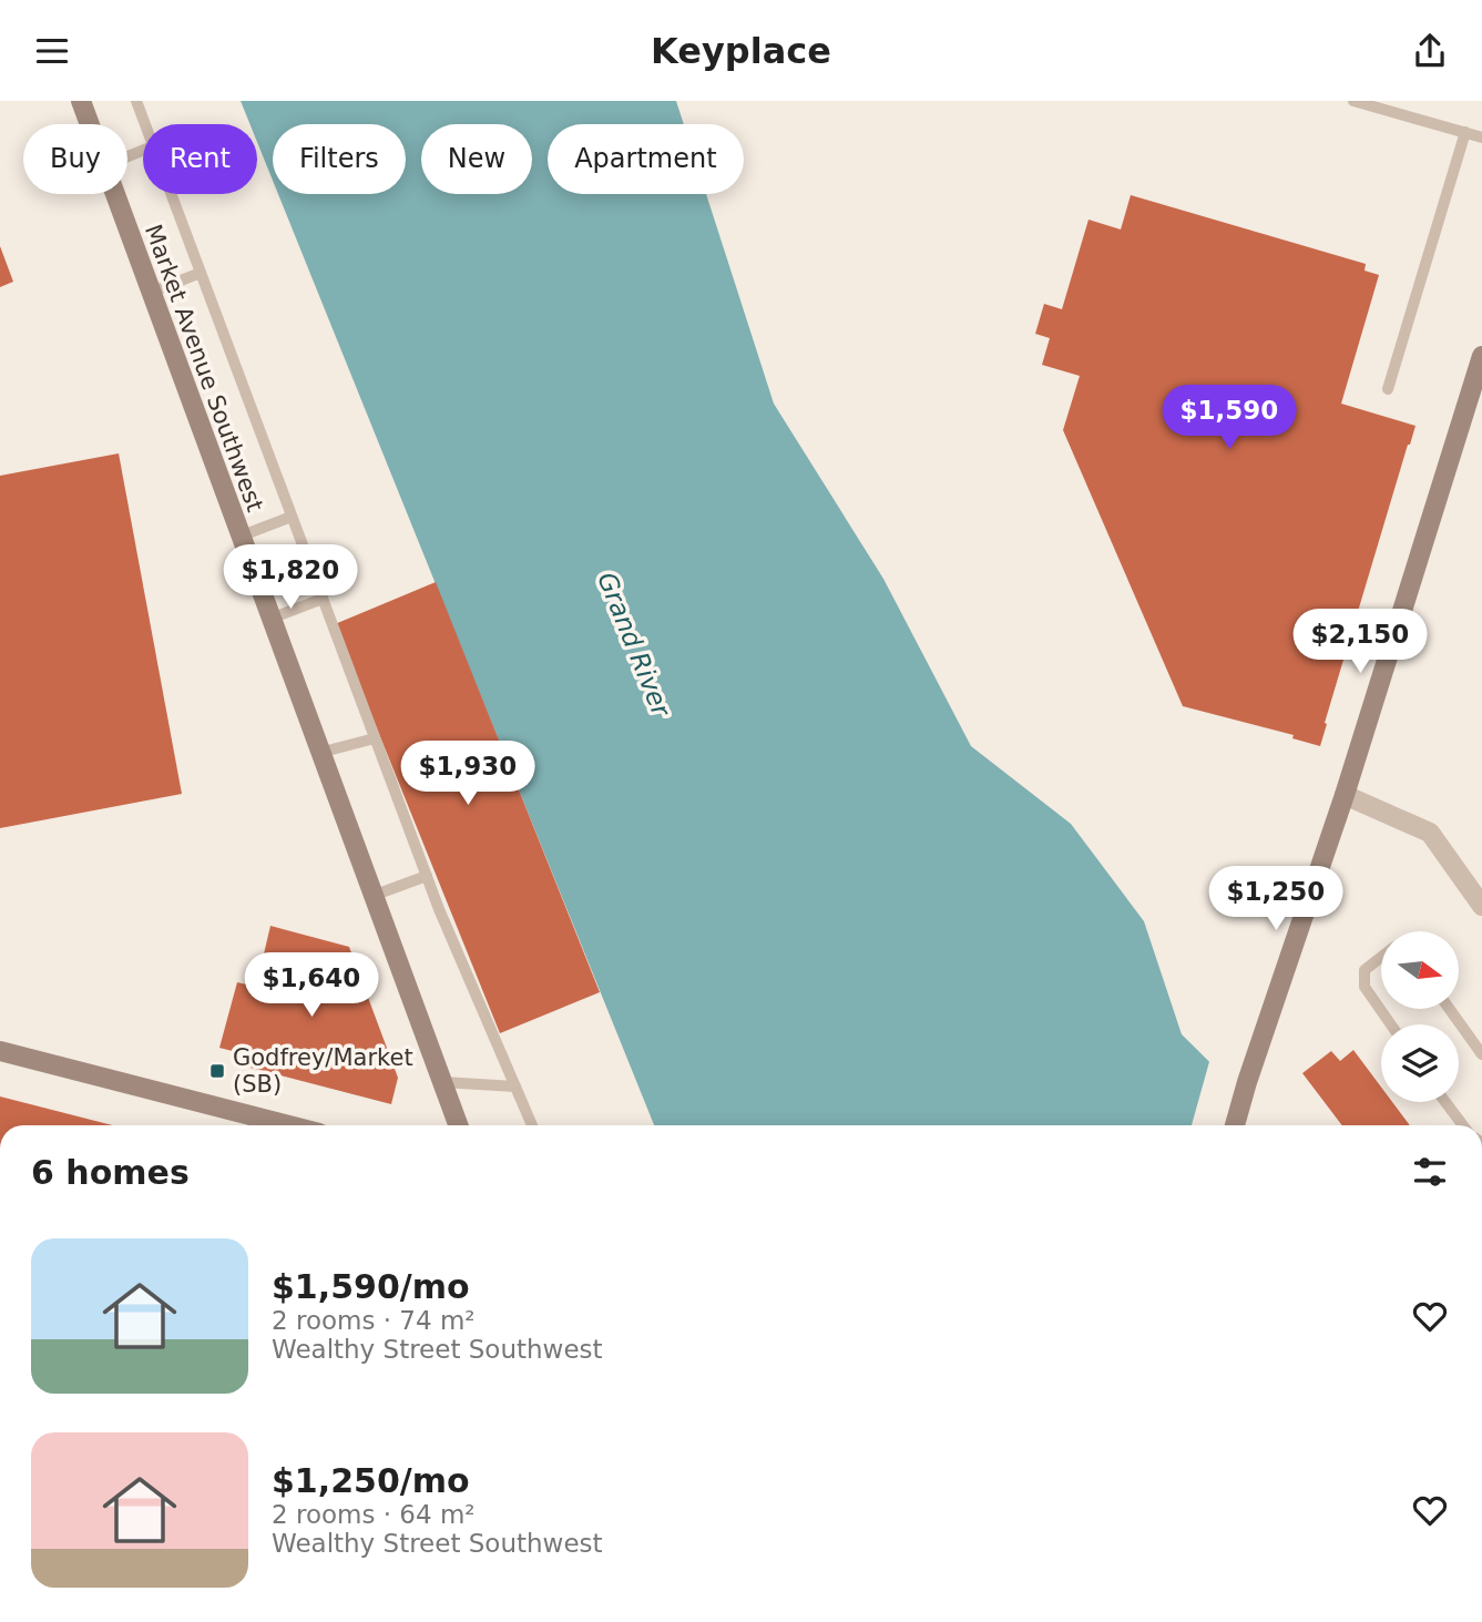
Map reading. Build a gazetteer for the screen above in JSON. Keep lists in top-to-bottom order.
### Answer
{
  "streets": {
    "main road": ["Market Avenue Southwest"]
  },
  "water": ["Grand River"],
  "places": {
    "transit": ["Godfrey/Market (SB)"]
  },
  "north": "right",
  "page": {
    "header": "Keyplace",
    "chip": [
      "Buy",
      "Rent",
      "Filters",
      "New",
      "Apartment"
    ],
    "price": [
      "$1,590",
      "$1,820",
      "$2,150",
      "$1,930",
      "$1,250",
      "$1,640"
    ],
    "heading": "6 homes",
    "list": [
      {
        "name": "$1,590/mo",
        "note": "2 rooms · 74 m² · Wealthy Street Southwest"
      },
      {
        "name": "$1,250/mo",
        "note": "2 rooms · 64 m² · Wealthy Street Southwest"
      }
    ]
  }
}
